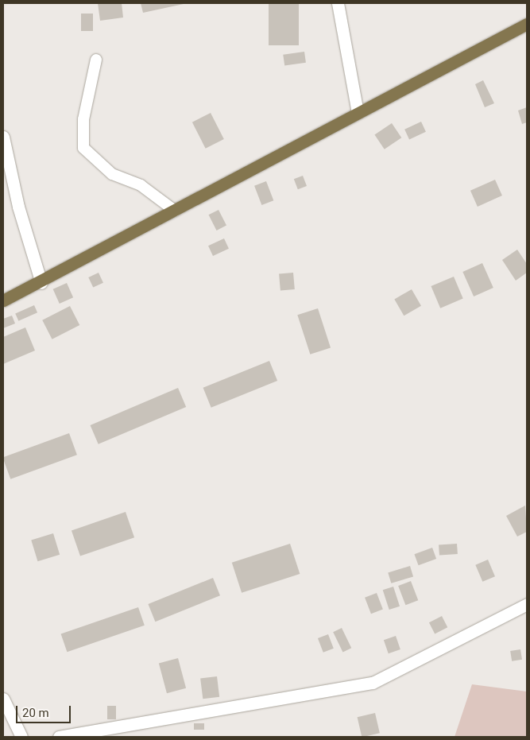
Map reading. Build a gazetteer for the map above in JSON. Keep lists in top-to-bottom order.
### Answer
{
  "scale_bar": "20 m"
}
